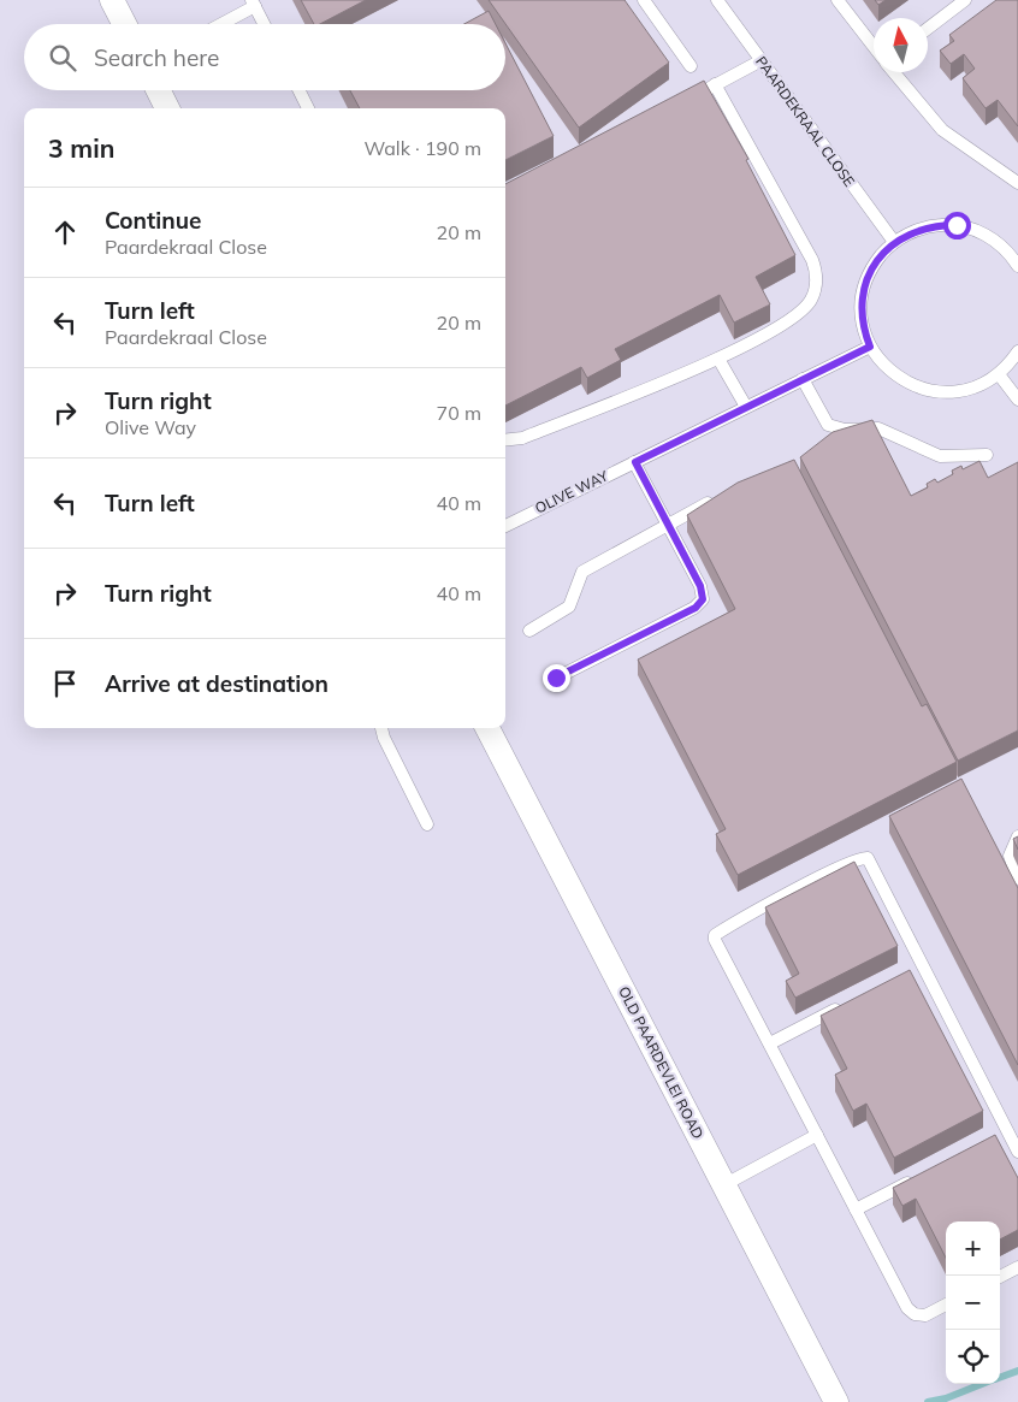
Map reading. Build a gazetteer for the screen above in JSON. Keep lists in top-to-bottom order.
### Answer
{
  "streets": {
    "street": ["OLD PAARDEVLEI ROAD"],
    "lane": ["PAARDEKRAAL CLOSE", "OLIVE WAY"]
  },
  "north": "top",
  "page": {
    "search": "Search here",
    "heading": ["3 min", "Walk · 190 m"],
    "list": [
      ["Continue", "Paardekraal Close", "20 m"],
      ["Turn left", "Paardekraal Close", "20 m"],
      ["Turn right", "Olive Way", "70 m"],
      ["Turn left", "40 m"],
      ["Turn right", "40 m"],
      "Arrive at destination"
    ],
    "map_buttons": ["+", "−"]
  }
}
